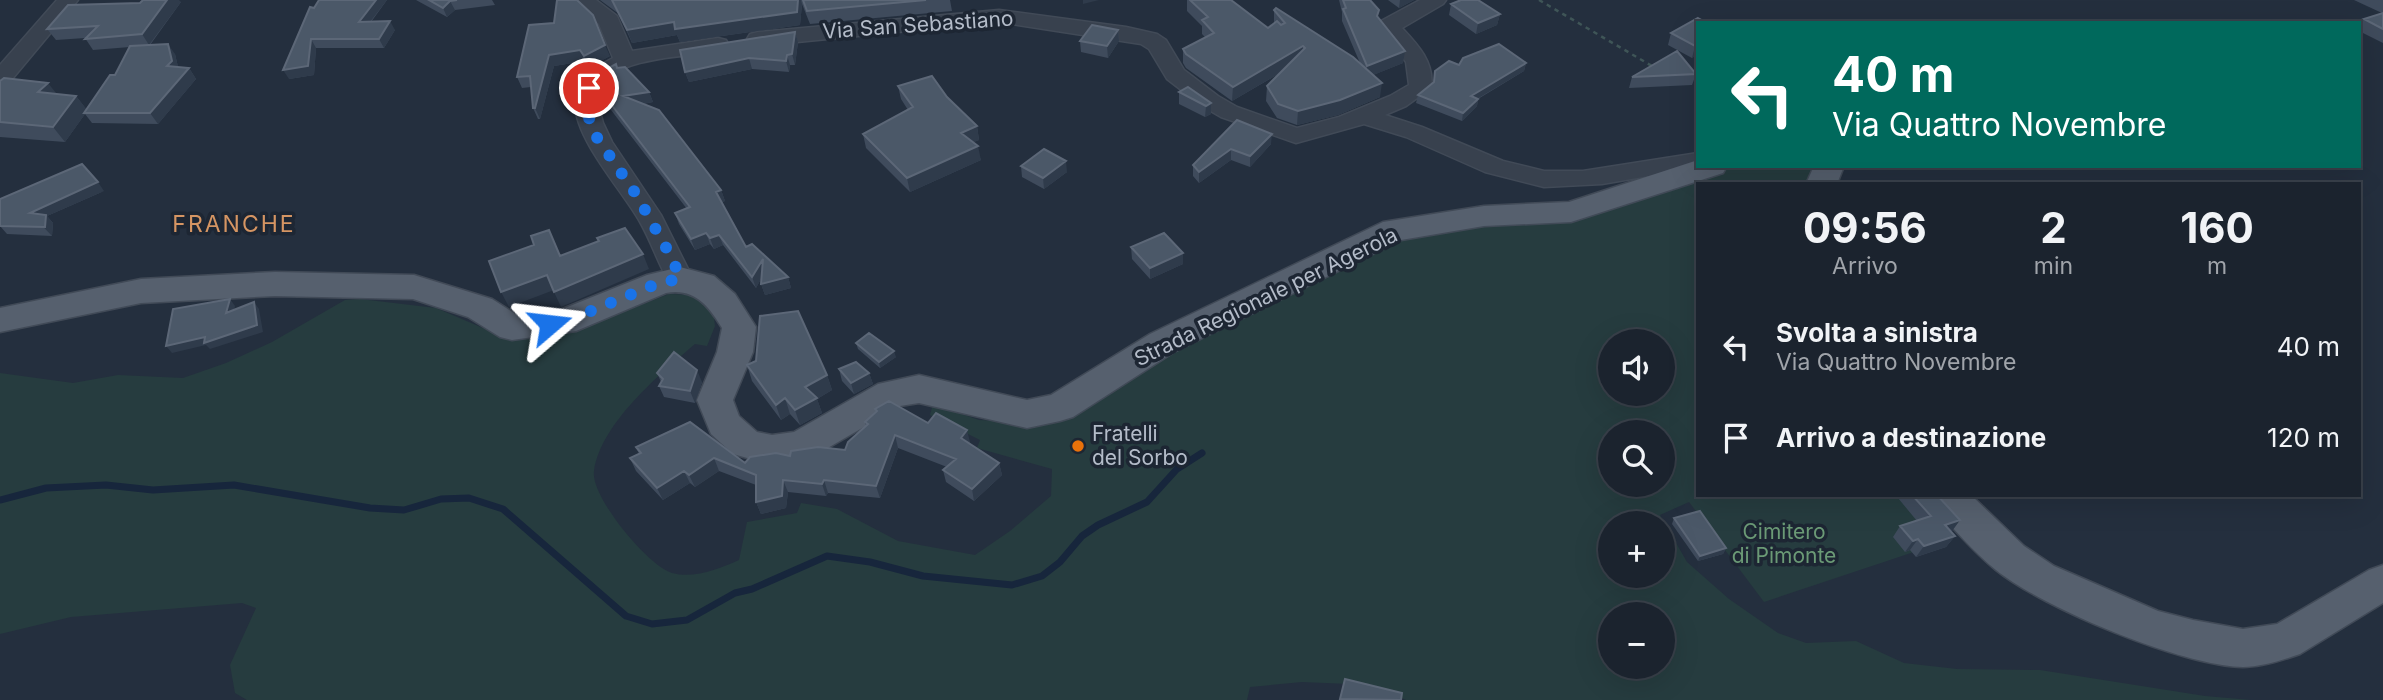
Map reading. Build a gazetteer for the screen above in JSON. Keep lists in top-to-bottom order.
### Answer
{
  "streets": {
    "main road": ["Strada Regionale per Agerola"],
    "street": ["Via San Sebastiano"]
  },
  "districts": ["FRANCHE"],
  "parks": ["Cimitero di Pimonte"],
  "places": ["Fratelli del Sorbo"],
  "page": {
    "turn": ["40 m", "Via Quattro Novembre"],
    "eta": [
      "09:56",
      "Arrivo",
      "2",
      "min",
      "160",
      "m"
    ],
    "list": [
      {
        "name": "Svolta a sinistra",
        "note": "Via Quattro Novembre",
        "value": "40 m"
      },
      {
        "name": "Arrivo a destinazione",
        "value": "120 m"
      }
    ],
    "map_buttons": ["+", "−"]
  }
}
